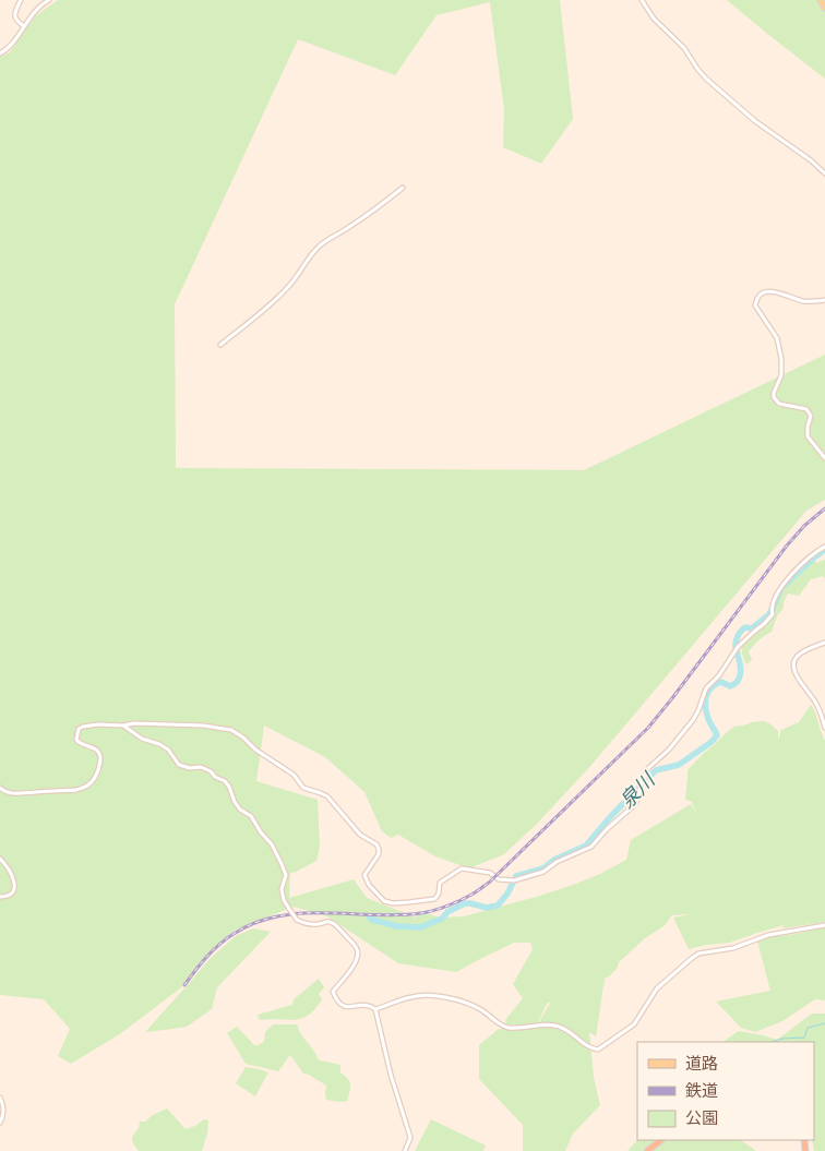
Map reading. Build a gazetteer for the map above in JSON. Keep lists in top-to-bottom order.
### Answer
{
  "water": ["泉川"],
  "legend": ["道路", "鉄道", "公園"]
}
